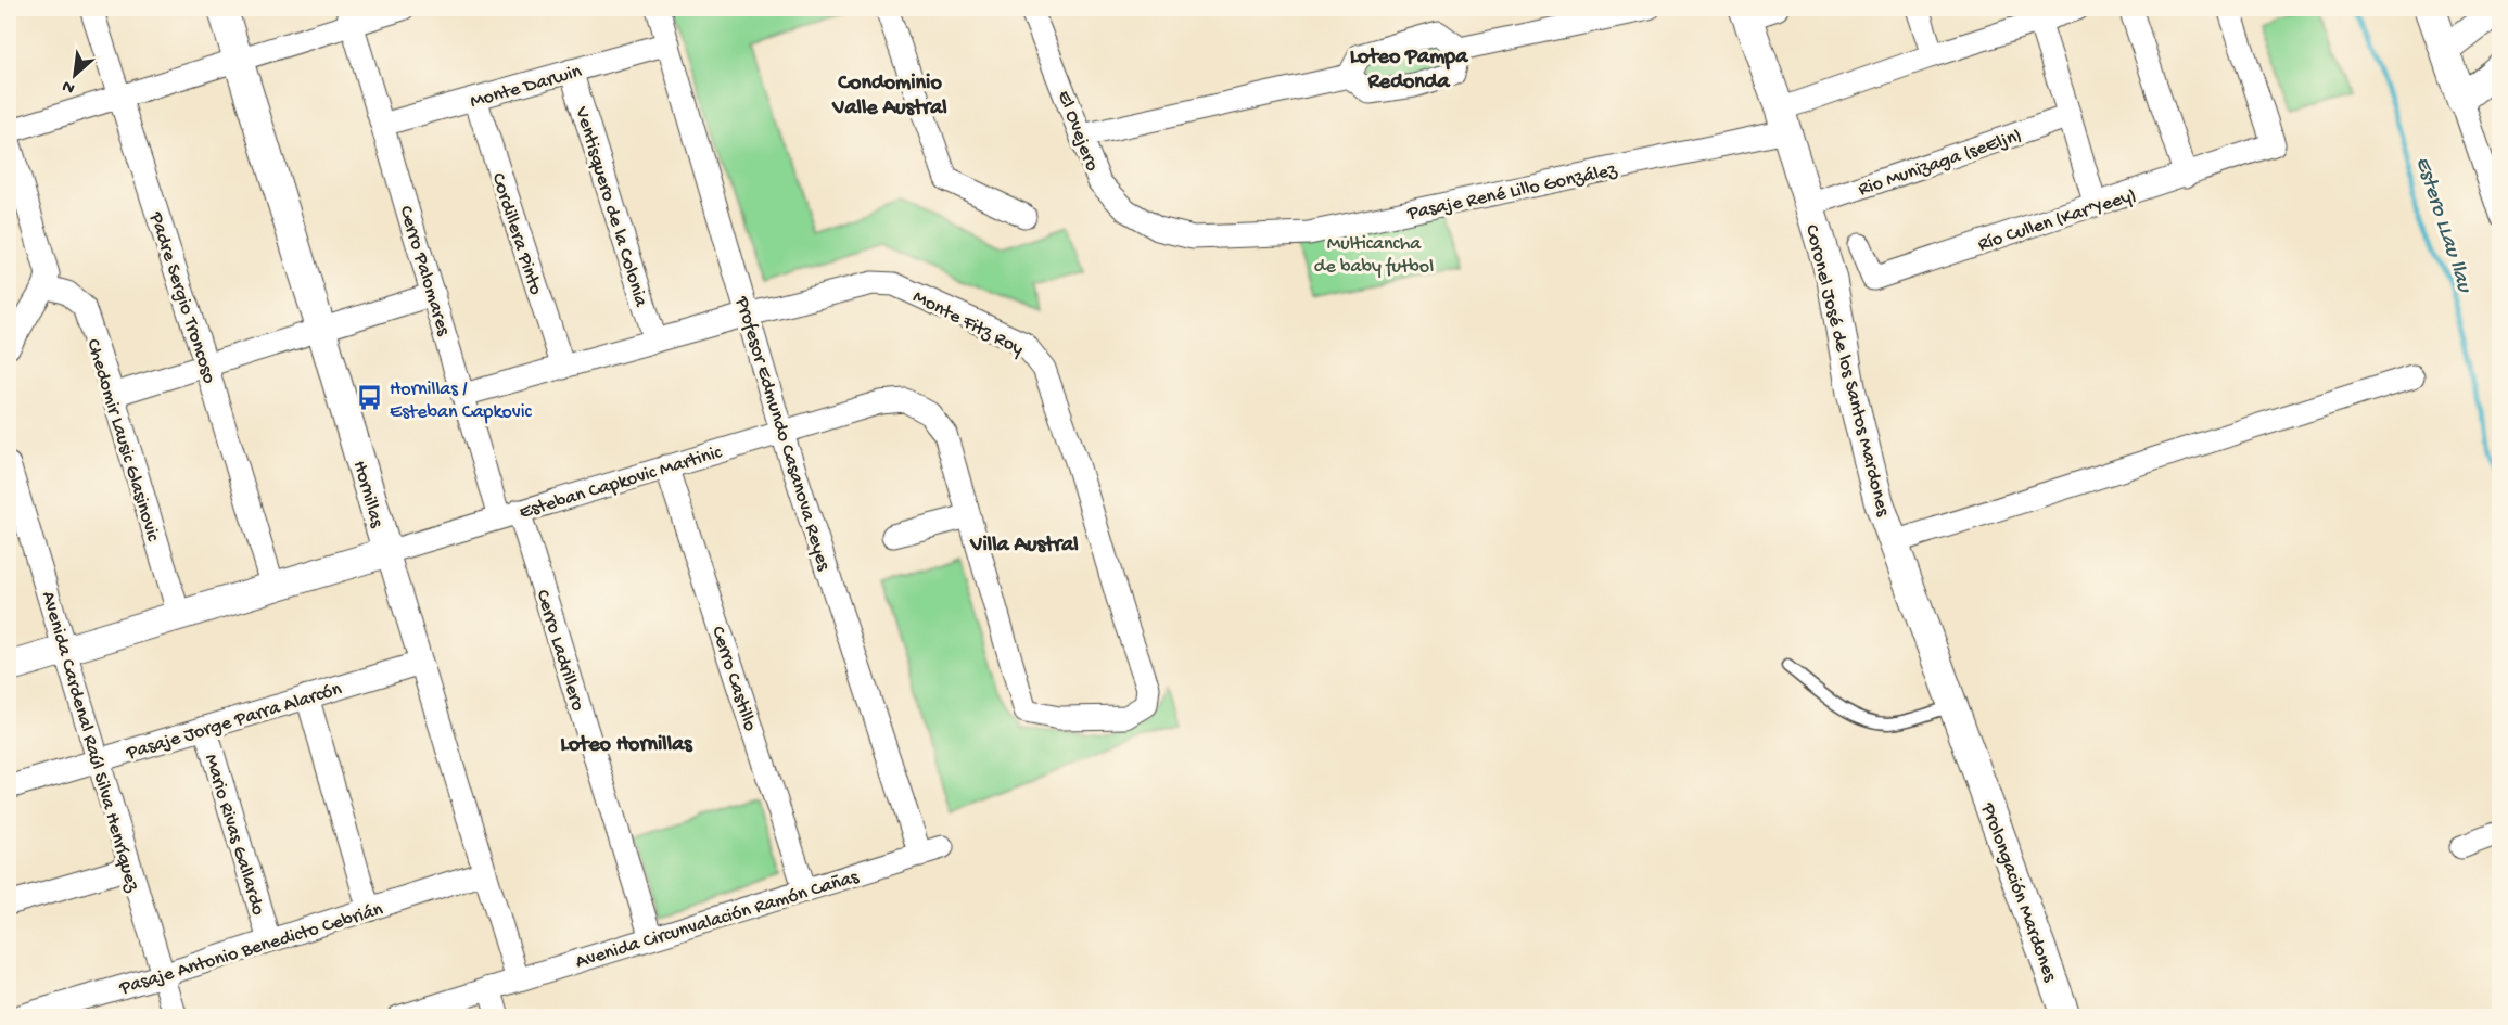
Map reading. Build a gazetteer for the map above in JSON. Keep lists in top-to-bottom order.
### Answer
{
  "streets": {
    "street": [
      "Monte Darwin",
      "El Ovejero",
      "Rio Munizaga (seEljn)",
      "Pasaje René Lillo González",
      "Ventisquero de la Colonia",
      "Río Cullen (Kar'Yeey)",
      "Cordillera Pinto",
      "Cerro Palomares",
      "Padre Sergio Troncoso",
      "Monte Fitz Roy",
      "Coronel José de los Santos Mardones",
      "Profesor Edmundo Casanova Reyes",
      "Chedomir Lausic Glasinovic",
      "Esteban Capkovic Martinic",
      "Hornillas",
      "Cerro Ladrillero",
      "Cerro Castillo",
      "Pasaje Jorge Parra Alarcón",
      "Avenida Cardenal Raúl Silva Henríquez",
      "Mario Rivas Gallardo",
      "Prolongación Mardones",
      "Avenida Circunvalación Ramón Cañas",
      "Pasaje Antonio Benedicto Cebrián"
    ]
  },
  "crossings": [
    ["Monte Darwin", "Ventisquero de la Colonia"],
    ["Monte Darwin", "Cordillera Pinto"],
    ["Monte Darwin", "Cerro Palomares"],
    ["Monte Darwin", "Profesor Edmundo Casanova Reyes"],
    ["El Ovejero", "Pasaje René Lillo González"],
    ["Rio Munizaga (seEljn)", "Coronel José de los Santos Mardones"],
    ["Pasaje René Lillo González", "Coronel José de los Santos Mardones"],
    ["Ventisquero de la Colonia", "Monte Fitz Roy"],
    ["Cordillera Pinto", "Monte Fitz Roy"],
    ["Cerro Palomares", "Monte Fitz Roy"],
    ["Cerro Palomares", "Esteban Capkovic Martinic"],
    ["Cerro Palomares", "Cerro Ladrillero"],
    ["Padre Sergio Troncoso", "Esteban Capkovic Martinic"],
    ["Monte Fitz Roy", "Profesor Edmundo Casanova Reyes"],
    ["Monte Fitz Roy", "Esteban Capkovic Martinic"],
    ["Coronel José de los Santos Mardones", "Prolongación Mardones"],
    ["Profesor Edmundo Casanova Reyes", "Esteban Capkovic Martinic"],
    ["Profesor Edmundo Casanova Reyes", "Avenida Circunvalación Ramón Cañas"],
    ["Chedomir Lausic Glasinovic", "Esteban Capkovic Martinic"],
    ["Esteban Capkovic Martinic", "Hornillas"],
    ["Esteban Capkovic Martinic", "Cerro Ladrillero"],
    ["Esteban Capkovic Martinic", "Cerro Castillo"],
    ["Esteban Capkovic Martinic", "Avenida Cardenal Raúl Silva Henríquez"],
    ["Hornillas", "Pasaje Jorge Parra Alarcón"],
    ["Hornillas", "Avenida Circunvalación Ramón Cañas"],
    ["Hornillas", "Pasaje Antonio Benedicto Cebrián"],
    ["Cerro Ladrillero", "Avenida Circunvalación Ramón Cañas"],
    ["Cerro Castillo", "Avenida Circunvalación Ramón Cañas"],
    ["Pasaje Jorge Parra Alarcón", "Avenida Cardenal Raúl Silva Henríquez"],
    ["Pasaje Jorge Parra Alarcón", "Mario Rivas Gallardo"],
    ["Avenida Cardenal Raúl Silva Henríquez", "Pasaje Antonio Benedicto Cebrián"],
    ["Mario Rivas Gallardo", "Pasaje Antonio Benedicto Cebrián"]
  ],
  "districts": [
    "Loteo Pampa Redonda",
    "Condominio Valle Austral",
    "Villa Austral",
    "Loteo Hornillas"
  ],
  "water": ["Estero LLau llau"],
  "parks": ["Multicancha de baby futbol"],
  "places": {
    "bus stop": ["Hornillas / Esteban Capkovic"]
  },
  "north": "bottom left"
}
